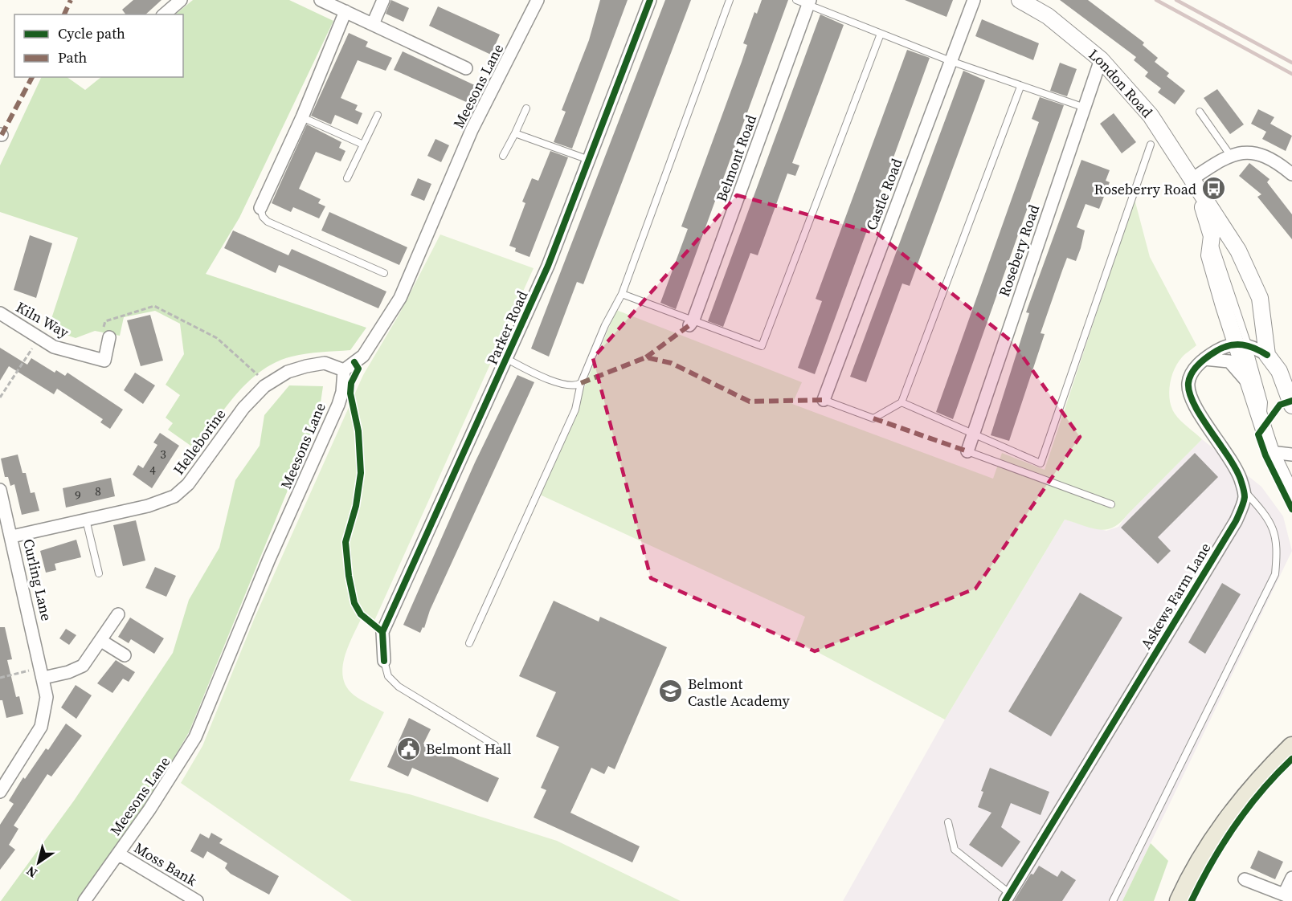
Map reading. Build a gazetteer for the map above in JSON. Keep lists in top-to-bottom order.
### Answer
{
  "streets": {
    "street": [
      "London Road",
      "Meesons Lane",
      "Belmont Road",
      "Castle Road",
      "Rosebery Road",
      "Kiln Way",
      "Parker Road",
      "Helleborine",
      "Curling Lane",
      "Askews Farm Lane",
      "Moss Bank"
    ]
  },
  "crossings": [
    ["London Road", "Rosebery Road"],
    ["Meesons Lane", "Helleborine"],
    ["Meesons Lane", "Moss Bank"],
    ["Helleborine", "Curling Lane"]
  ],
  "places": {
    "bus stop": ["Roseberry Road"],
    "school or university": ["Belmont Castle Academy"],
    "public building": ["Belmont Hall"]
  },
  "house_numbers": [
    "3",
    "4",
    "8",
    "9"
  ],
  "legend": ["Cycle path", "Path"],
  "north": "bottom left"
}
